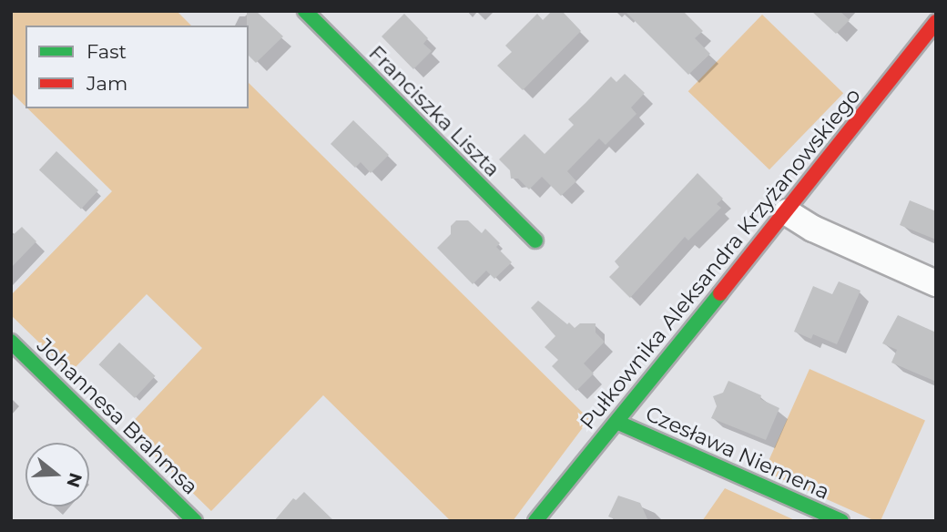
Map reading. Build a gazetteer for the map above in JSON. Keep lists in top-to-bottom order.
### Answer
{
  "streets": {
    "street": [
      "Franciszka Liszta",
      "Pułkownika Aleksandra Krzyżanowskiego",
      "Johannesa Brahmsa",
      "Czesława Niemena"
    ]
  },
  "crossings": [
    ["Pułkownika Aleksandra Krzyżanowskiego", "Czesława Niemena"]
  ],
  "legend": ["Fast", "Jam"],
  "north": "right"
}
